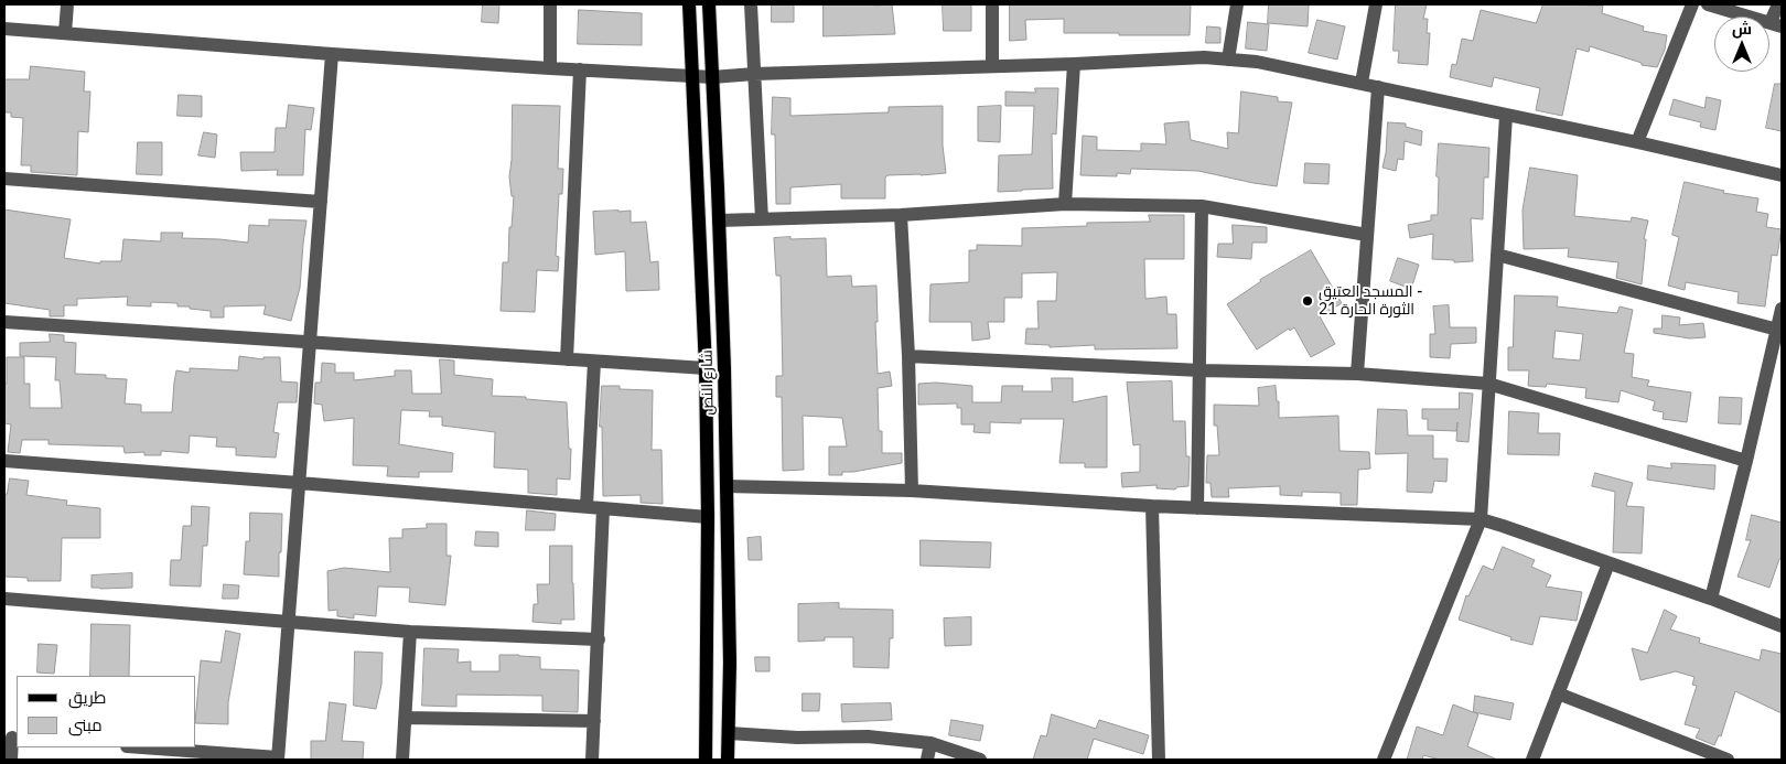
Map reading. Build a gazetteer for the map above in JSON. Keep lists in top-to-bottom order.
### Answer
{
  "streets": {
    "main road": ["شارع النص"]
  },
  "places": ["المسجد العتيق - الثورة الحارة 21"],
  "legend": ["طريق", "مبنى"],
  "north": "top"
}
